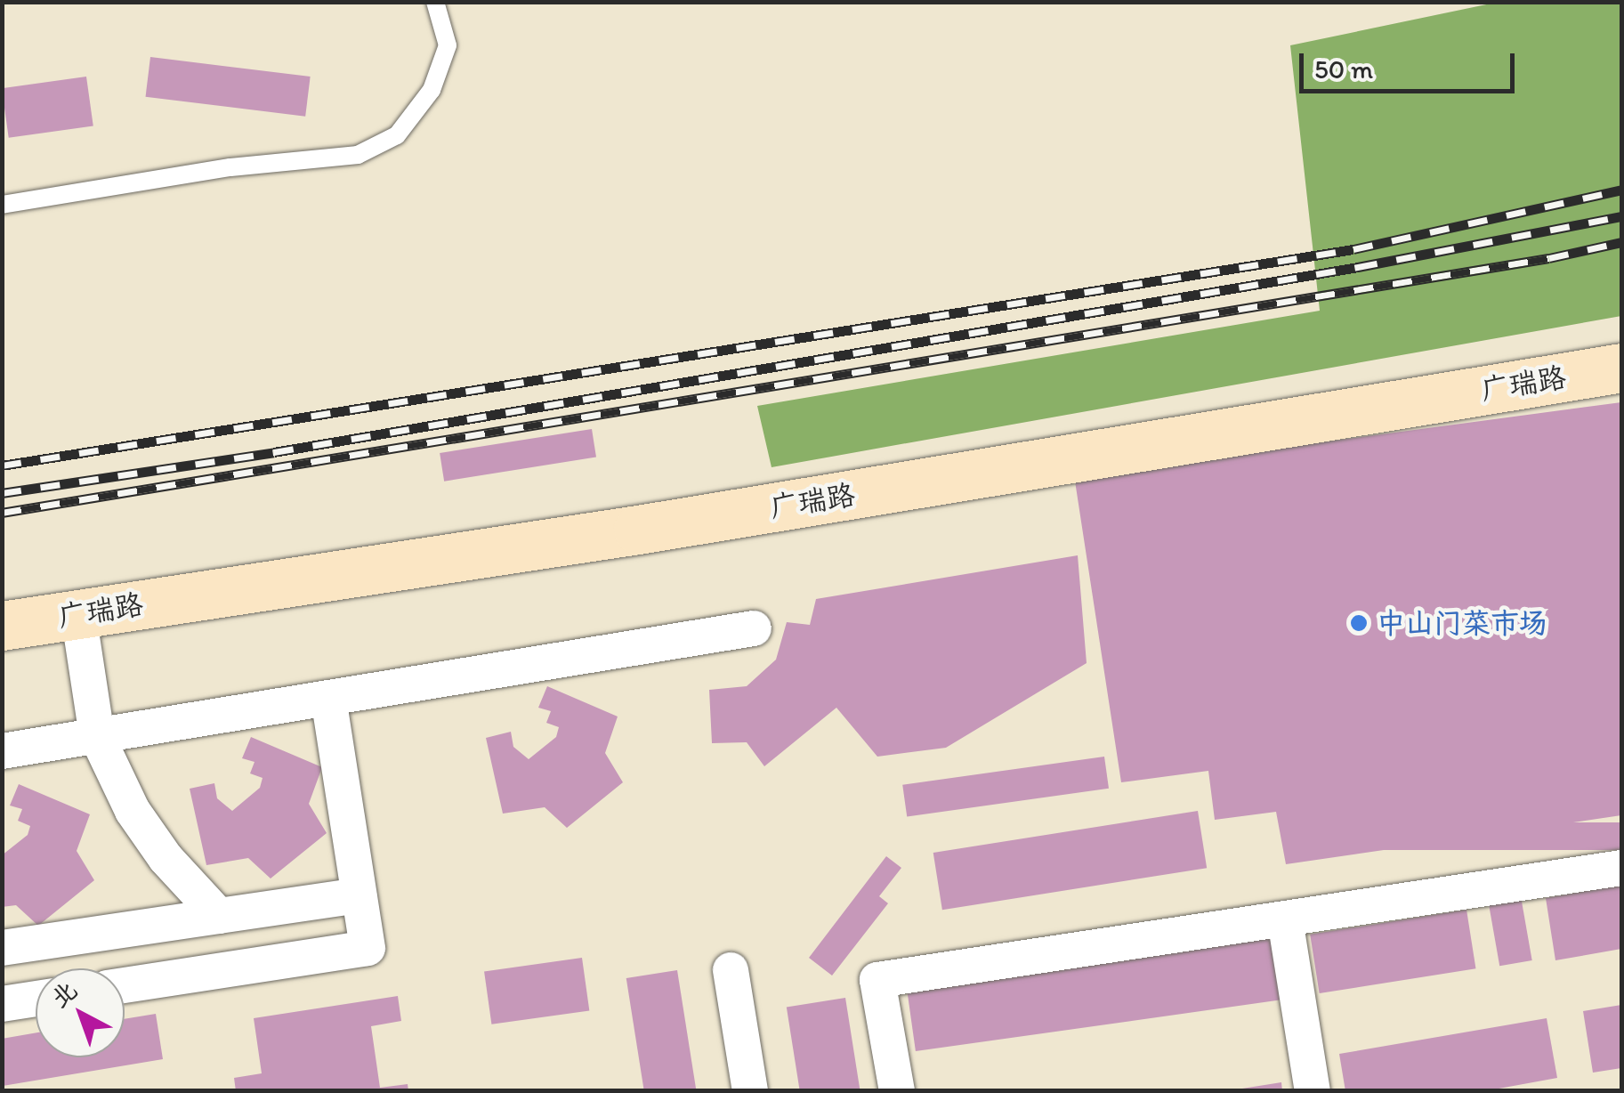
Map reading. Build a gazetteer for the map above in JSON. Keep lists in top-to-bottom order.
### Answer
{
  "streets": {
    "main road": ["广瑞路"]
  },
  "places": ["中山门菜市场"],
  "scale_bar": "50 m",
  "north": "top left"
}
